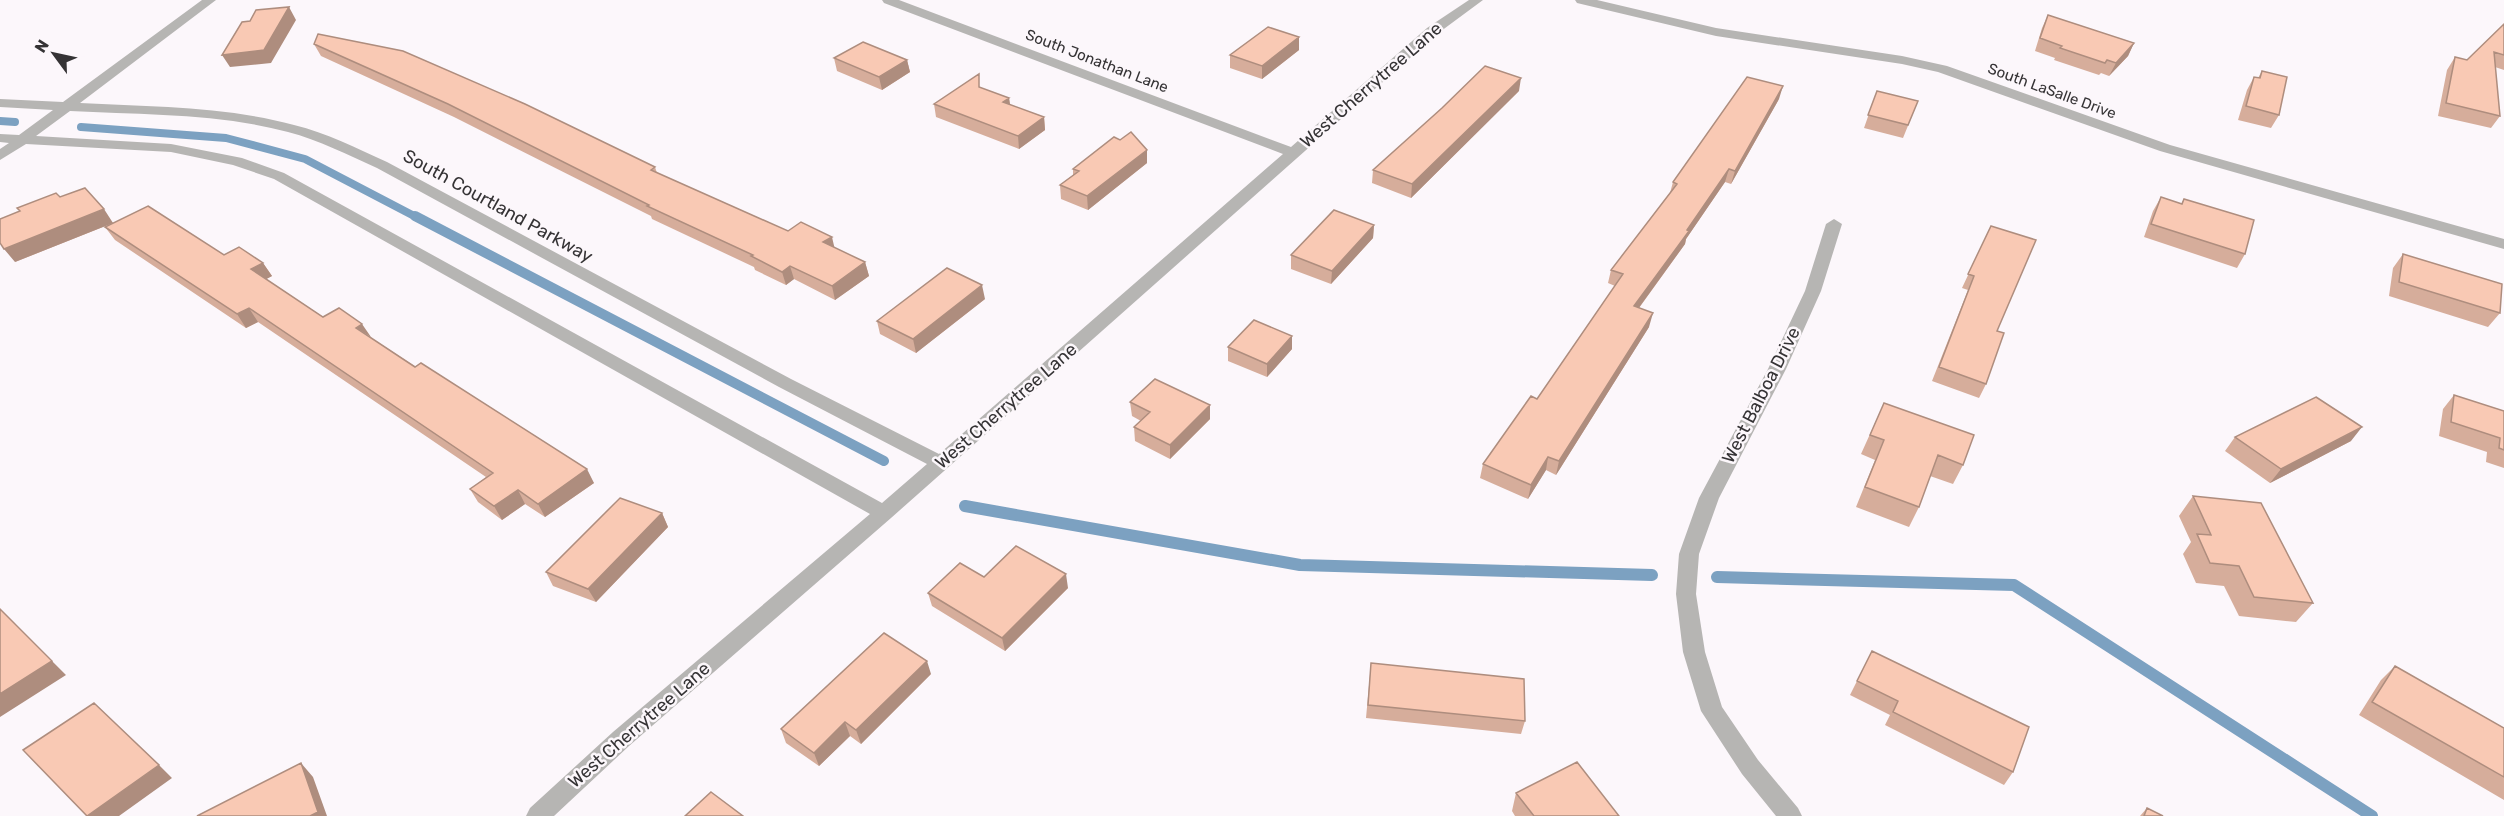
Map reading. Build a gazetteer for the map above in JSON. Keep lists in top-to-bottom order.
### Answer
{
  "streets": {
    "street": [
      "South Jonathan Lane",
      "West Cherrytree Lane",
      "South LaSalle Drive",
      "South Courtland Parkway",
      "West Balboa Drive"
    ]
  },
  "crossings": [
    ["South Jonathan Lane", "West Cherrytree Lane"],
    ["West Cherrytree Lane", "South Courtland Parkway"]
  ],
  "north": "top left"
}
